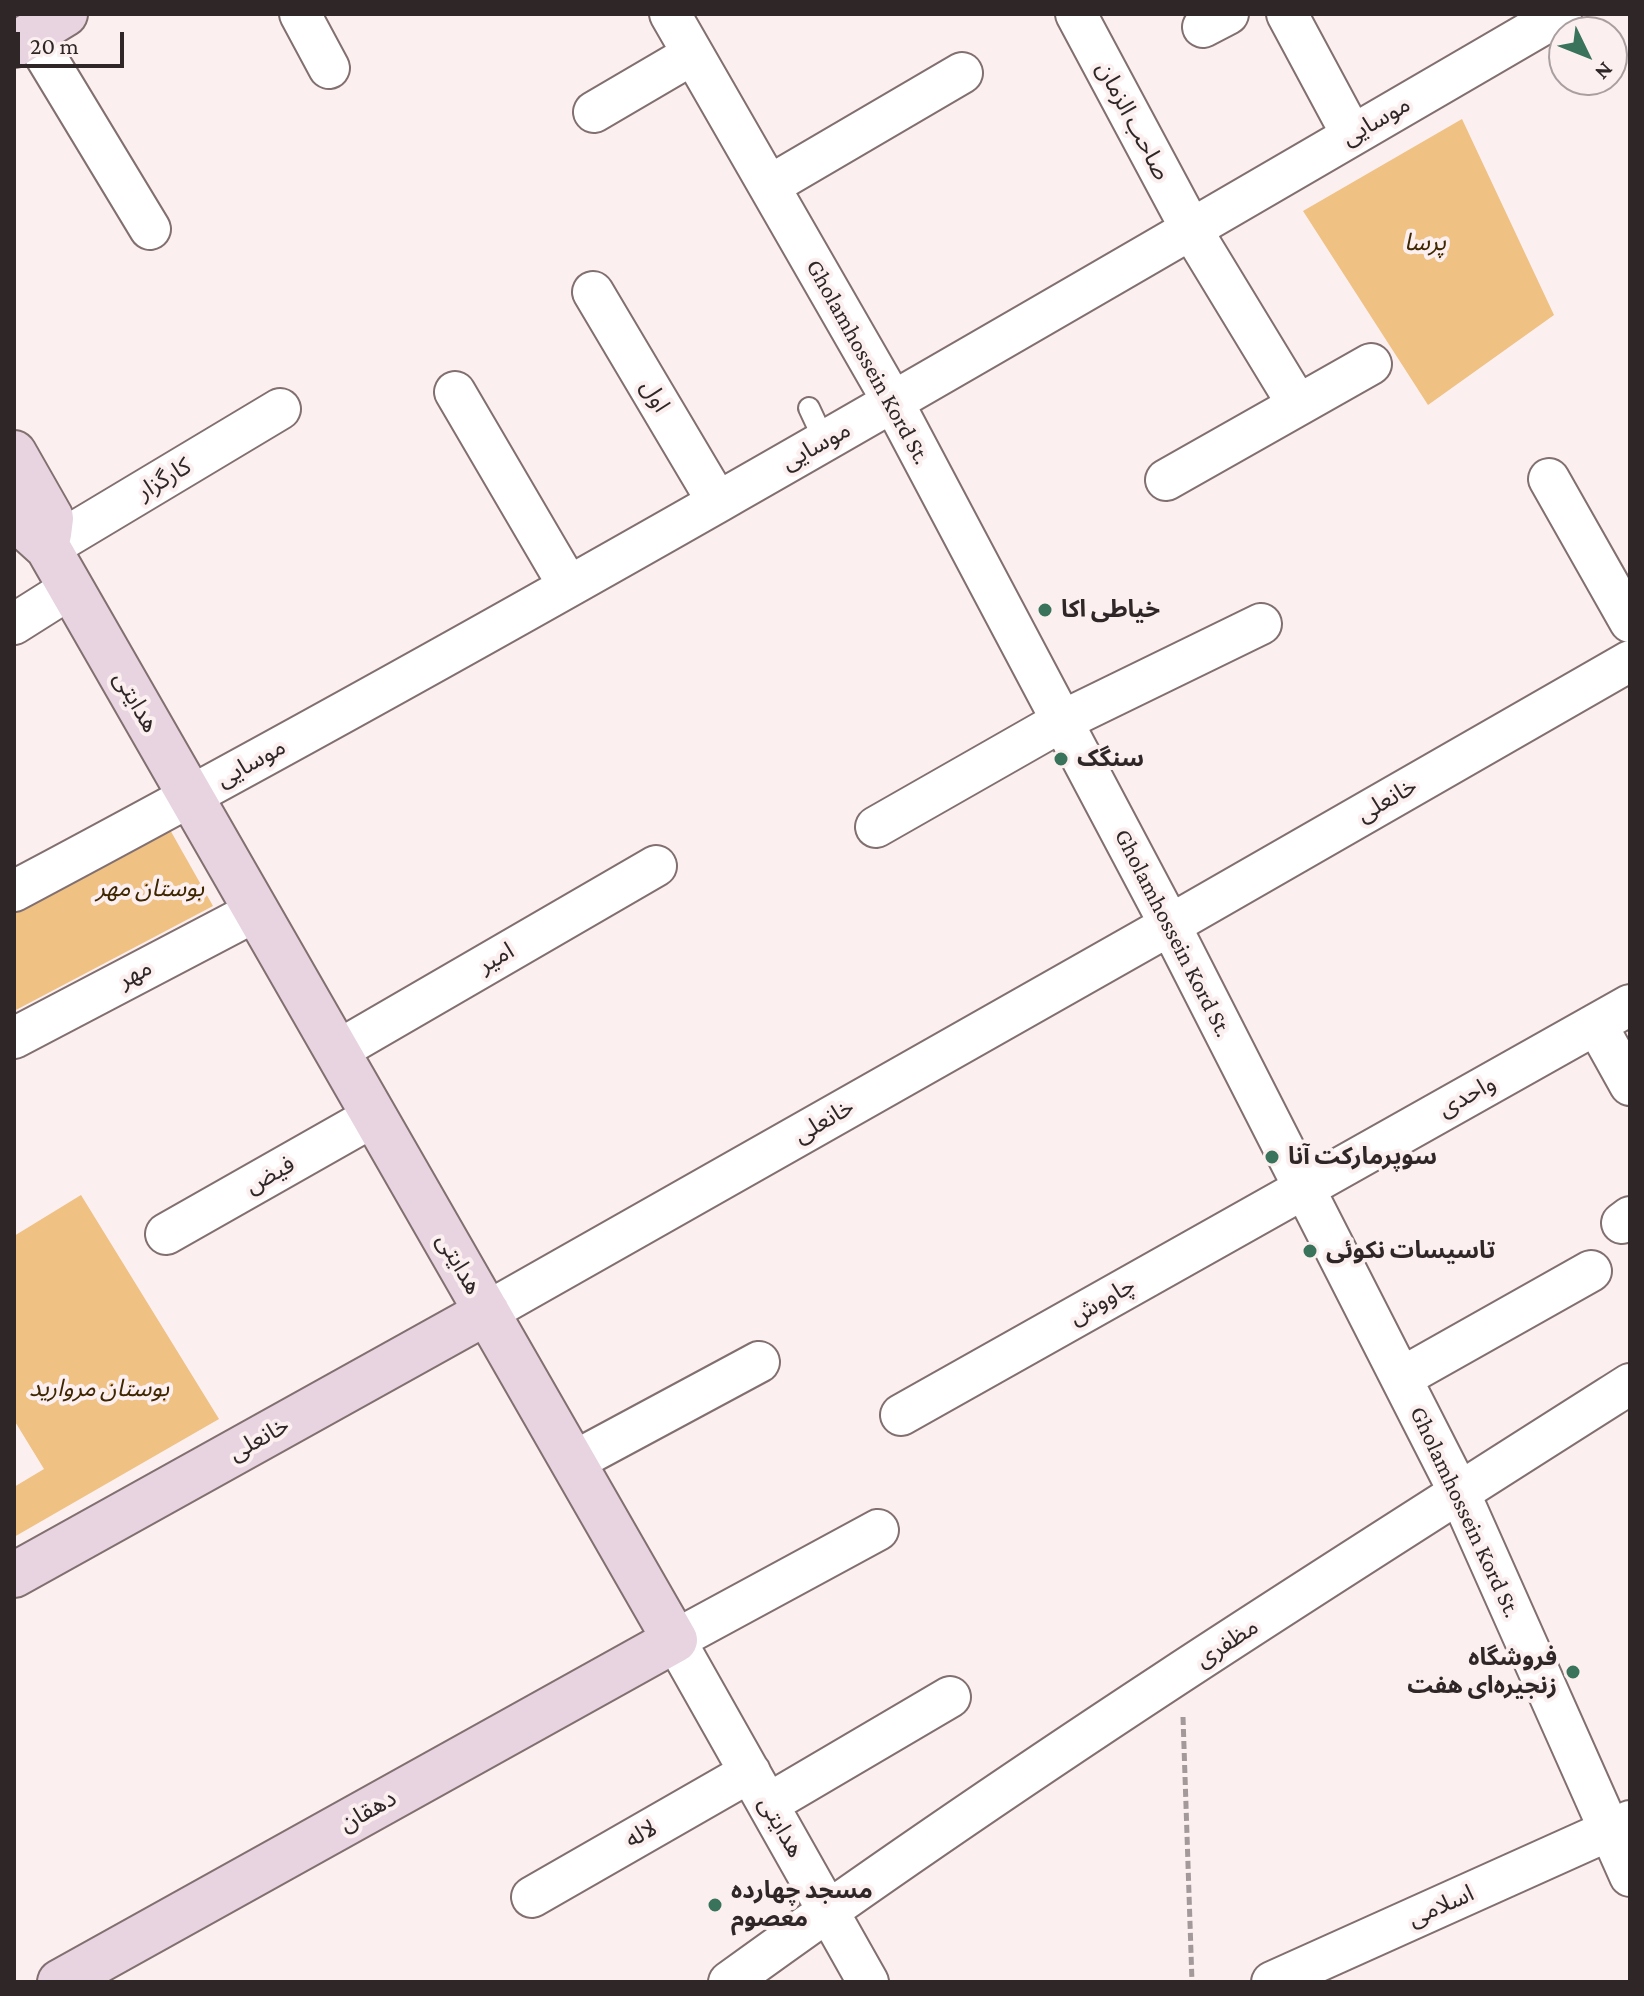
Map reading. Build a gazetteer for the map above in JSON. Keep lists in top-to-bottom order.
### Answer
{
  "streets": {
    "main road": ["هدایتی", "خانعلی", "دهقان"],
    "street": [
      "صاحب الزمان",
      "موسایی",
      "Gholamhossein Kord St.",
      "اول",
      "کارگزار",
      "امیر",
      "مهر",
      "واحدی",
      "فیض",
      "چاووش",
      "مظفری",
      "لاله",
      "اسلامی"
    ]
  },
  "crossings": [
    ["صاحب الزمان", "موسایی"],
    ["موسایی", "Gholamhossein Kord St."],
    ["موسایی", "اول"],
    ["موسایی", "هدایتی"],
    ["Gholamhossein Kord St.", "خانعلی"],
    ["Gholamhossein Kord St.", "واحدی"],
    ["Gholamhossein Kord St.", "چاووش"],
    ["Gholamhossein Kord St.", "مظفری"],
    ["Gholamhossein Kord St.", "اسلامی"],
    ["کارگزار", "هدایتی"],
    ["هدایتی", "خانعلی"],
    ["هدایتی", "امیر"],
    ["هدایتی", "مهر"],
    ["هدایتی", "فیض"],
    ["هدایتی", "مظفری"],
    ["هدایتی", "دهقان"],
    ["هدایتی", "لاله"],
    ["واحدی", "چاووش"]
  ],
  "parks": ["پرسا", "بوستان مهر", "بوستان مروارید"],
  "places": [
    "خیاطی اکا",
    "سنگک",
    "سوپرمارکت آنا",
    "تاسیسات نکوئی",
    "فروشگاه زنجیره‌ای هفت",
    "مسجد چهارده معصوم"
  ],
  "scale_bar": "20 m",
  "north": "bottom right"
}
